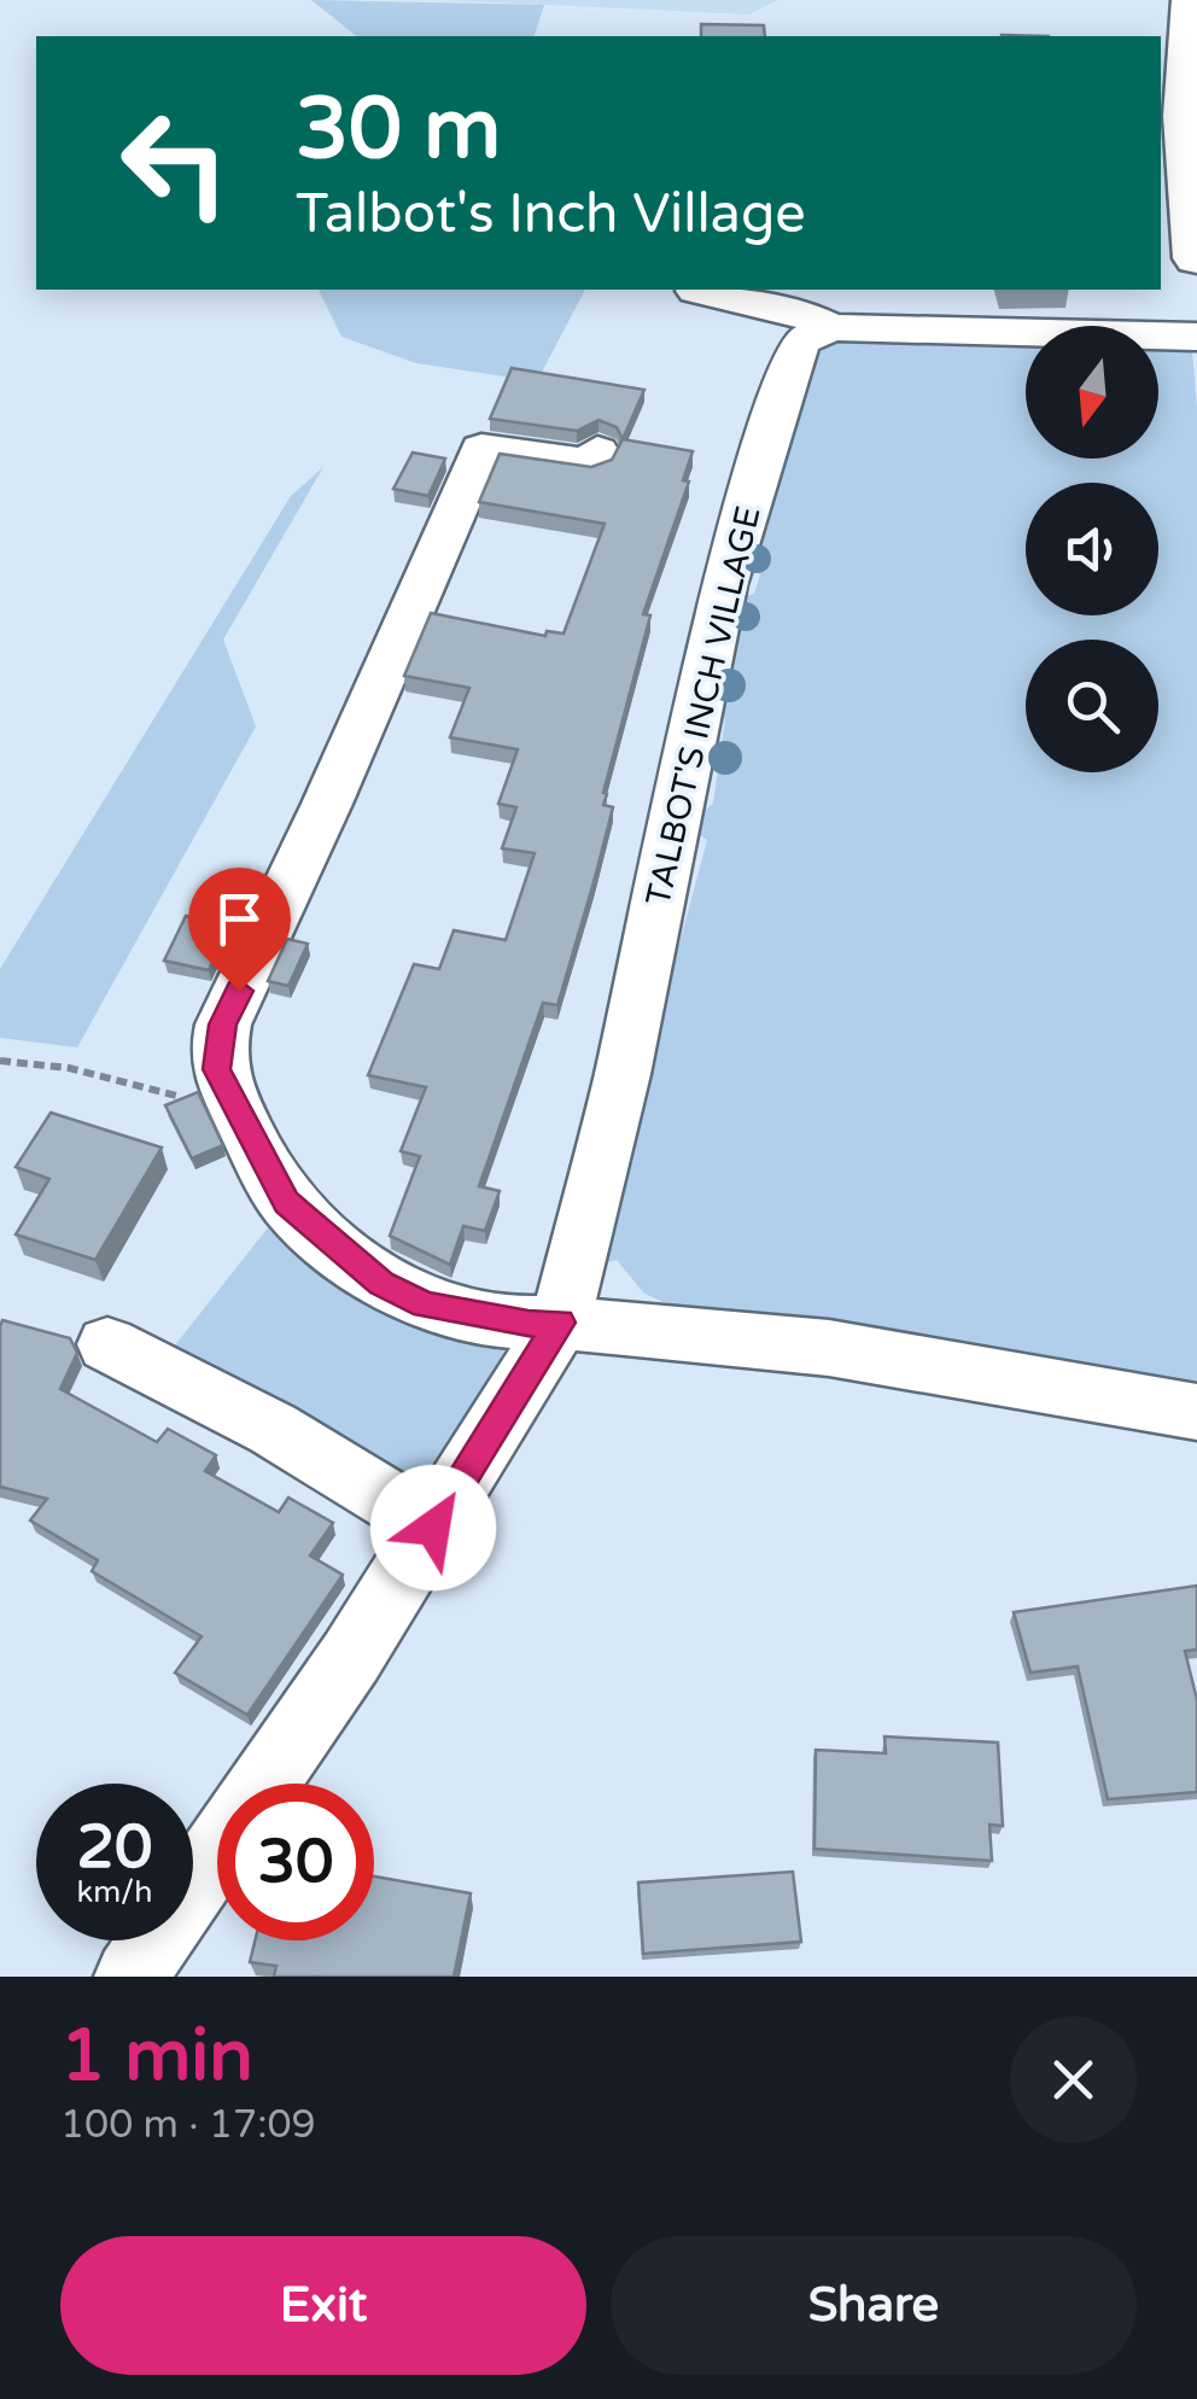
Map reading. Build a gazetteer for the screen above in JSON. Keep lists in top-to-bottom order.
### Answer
{
  "streets": {
    "street": ["TALBOT'S INCH VILLAGE"]
  },
  "north": "bottom",
  "page": {
    "turn": ["30 m", "Talbot's Inch Village"],
    "speed": "20 km/h",
    "limit": "30",
    "heading": ["1 min", "100 m · 17:09"],
    "buttons": ["Exit", "Share"]
  }
}
